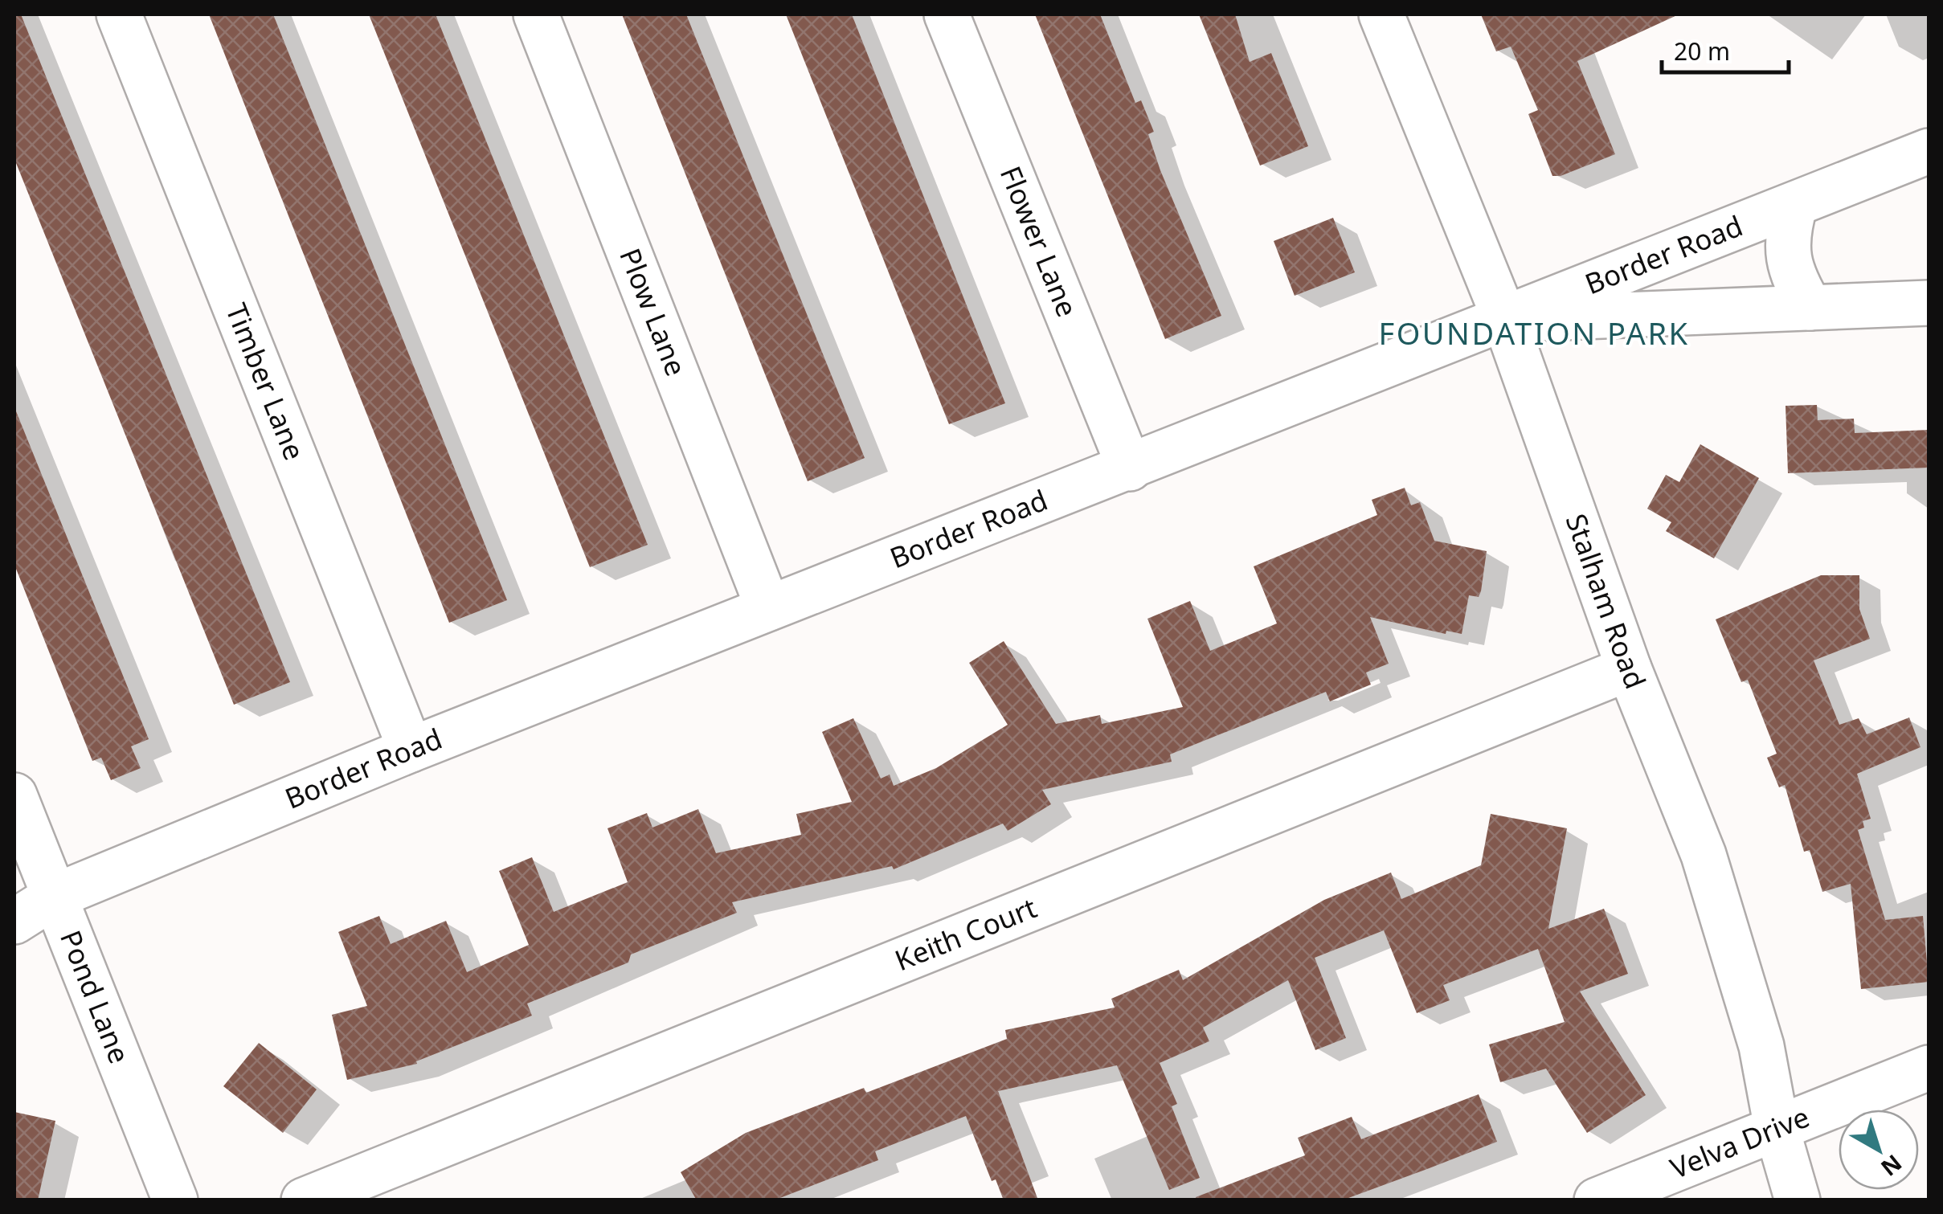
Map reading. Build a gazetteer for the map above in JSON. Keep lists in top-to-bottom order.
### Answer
{
  "streets": {
    "street": [
      "Flower Lane",
      "Border Road",
      "Plow Lane",
      "Timber Lane",
      "Stalham Road",
      "Keith Court",
      "Pond Lane",
      "Velva Drive"
    ]
  },
  "crossings": [
    ["Flower Lane", "Border Road"],
    ["Border Road", "Plow Lane"],
    ["Border Road", "Timber Lane"],
    ["Border Road", "Stalham Road"],
    ["Border Road", "Pond Lane"],
    ["Stalham Road", "Keith Court"],
    ["Stalham Road", "Velva Drive"]
  ],
  "districts": ["FOUNDATION PARK"],
  "scale_bar": "20 m",
  "north": "bottom right"
}
